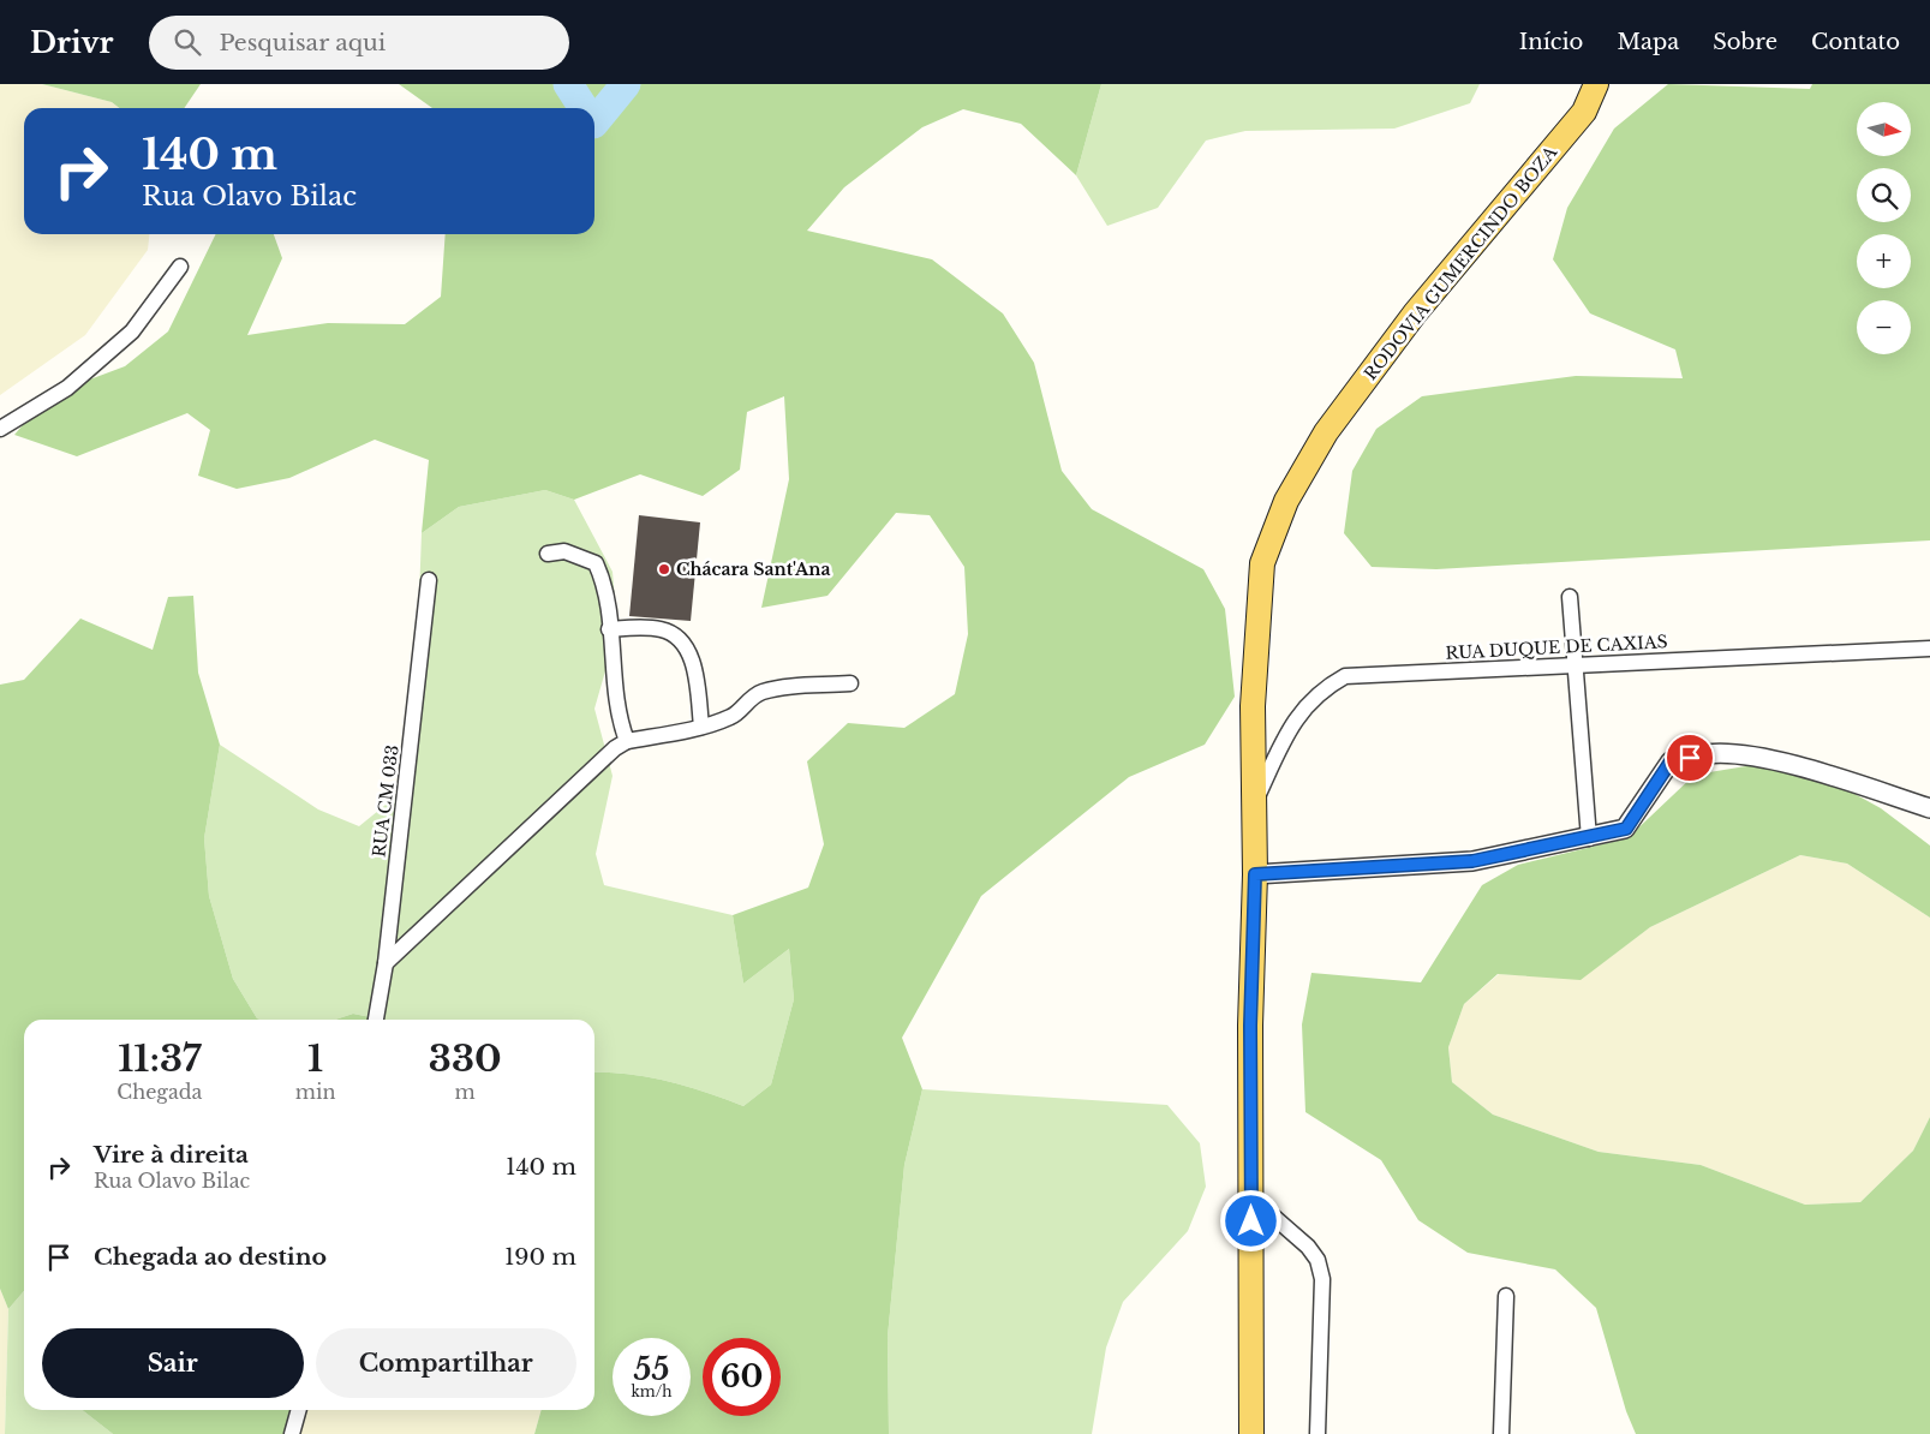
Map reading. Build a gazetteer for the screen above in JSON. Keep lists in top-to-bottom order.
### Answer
{
  "streets": {
    "main road": ["RODOVIA GUMERCINDO BOZA"],
    "street": ["RUA DUQUE DE CAXIAS", "RUA CM 033"]
  },
  "crossings": [
    ["RODOVIA GUMERCINDO BOZA", "RUA DUQUE DE CAXIAS"]
  ],
  "places": ["Chácara Sant'Ana"],
  "north": "right",
  "page": {
    "header": "Drivr",
    "search": "Pesquisar aqui",
    "nav": [
      "Início",
      "Mapa",
      "Sobre",
      "Contato"
    ],
    "map_buttons": ["+", "−"],
    "turn": ["140 m", "Rua Olavo Bilac"],
    "eta": [
      "11:37",
      "Chegada",
      "1",
      "min",
      "330",
      "m"
    ],
    "list": [
      {
        "name": "Vire à direita",
        "note": "Rua Olavo Bilac",
        "value": "140 m"
      },
      {
        "name": "Chegada ao destino",
        "value": "190 m"
      }
    ],
    "buttons": ["Sair", "Compartilhar"],
    "speed": "55 km/h",
    "limit": "60"
  }
}
